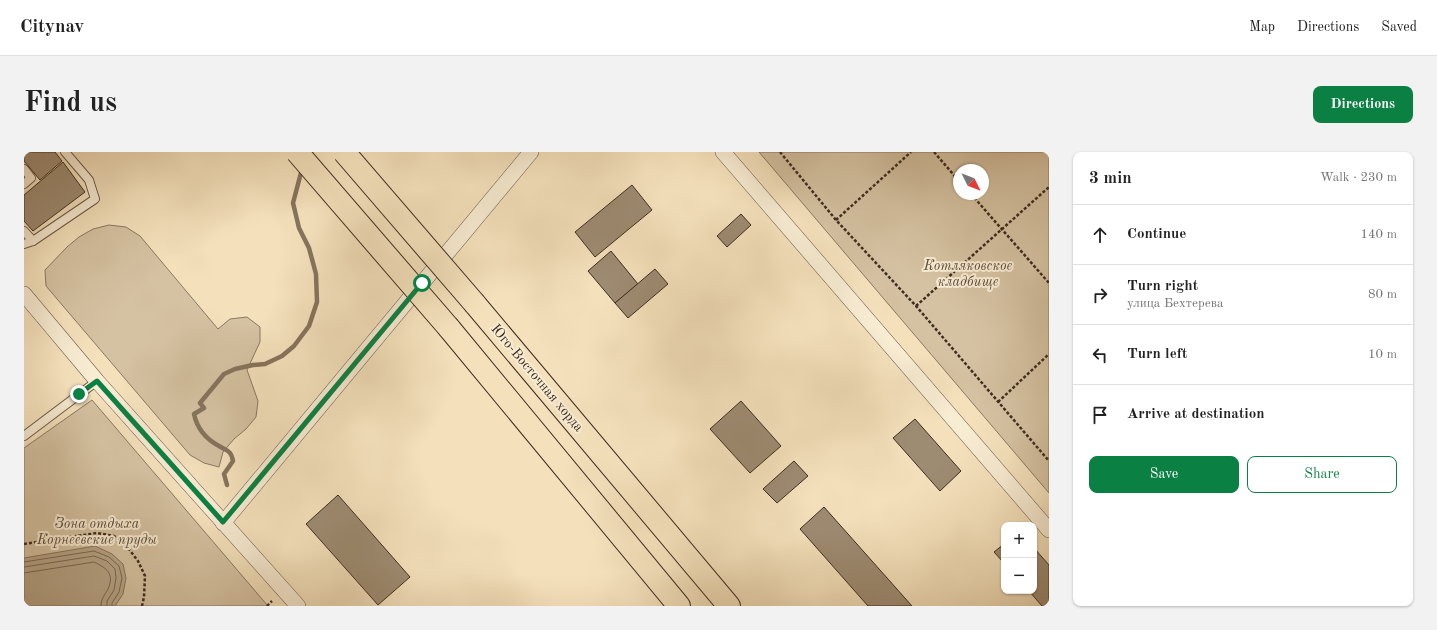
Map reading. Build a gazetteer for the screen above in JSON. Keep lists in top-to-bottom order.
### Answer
{
  "streets": {
    "main road": ["Юго-Восточная хорда"]
  },
  "parks": ["Котляковское кладбище", "Зона отдыха Корнеевские пруды"],
  "north": "bottom right",
  "page": {
    "header": "Citynav",
    "nav": ["Map", "Directions", "Saved"],
    "buttons": [
      "Directions",
      ["Save", "Share"]
    ],
    "title": "Find us",
    "heading": ["3 min", "Walk · 230 m"],
    "list": [
      ["Continue", "140 m"],
      ["Turn right", "улица Бехтерева", "80 m"],
      ["Turn left", "10 m"],
      "Arrive at destination"
    ],
    "map_buttons": ["+", "−"]
  }
}
